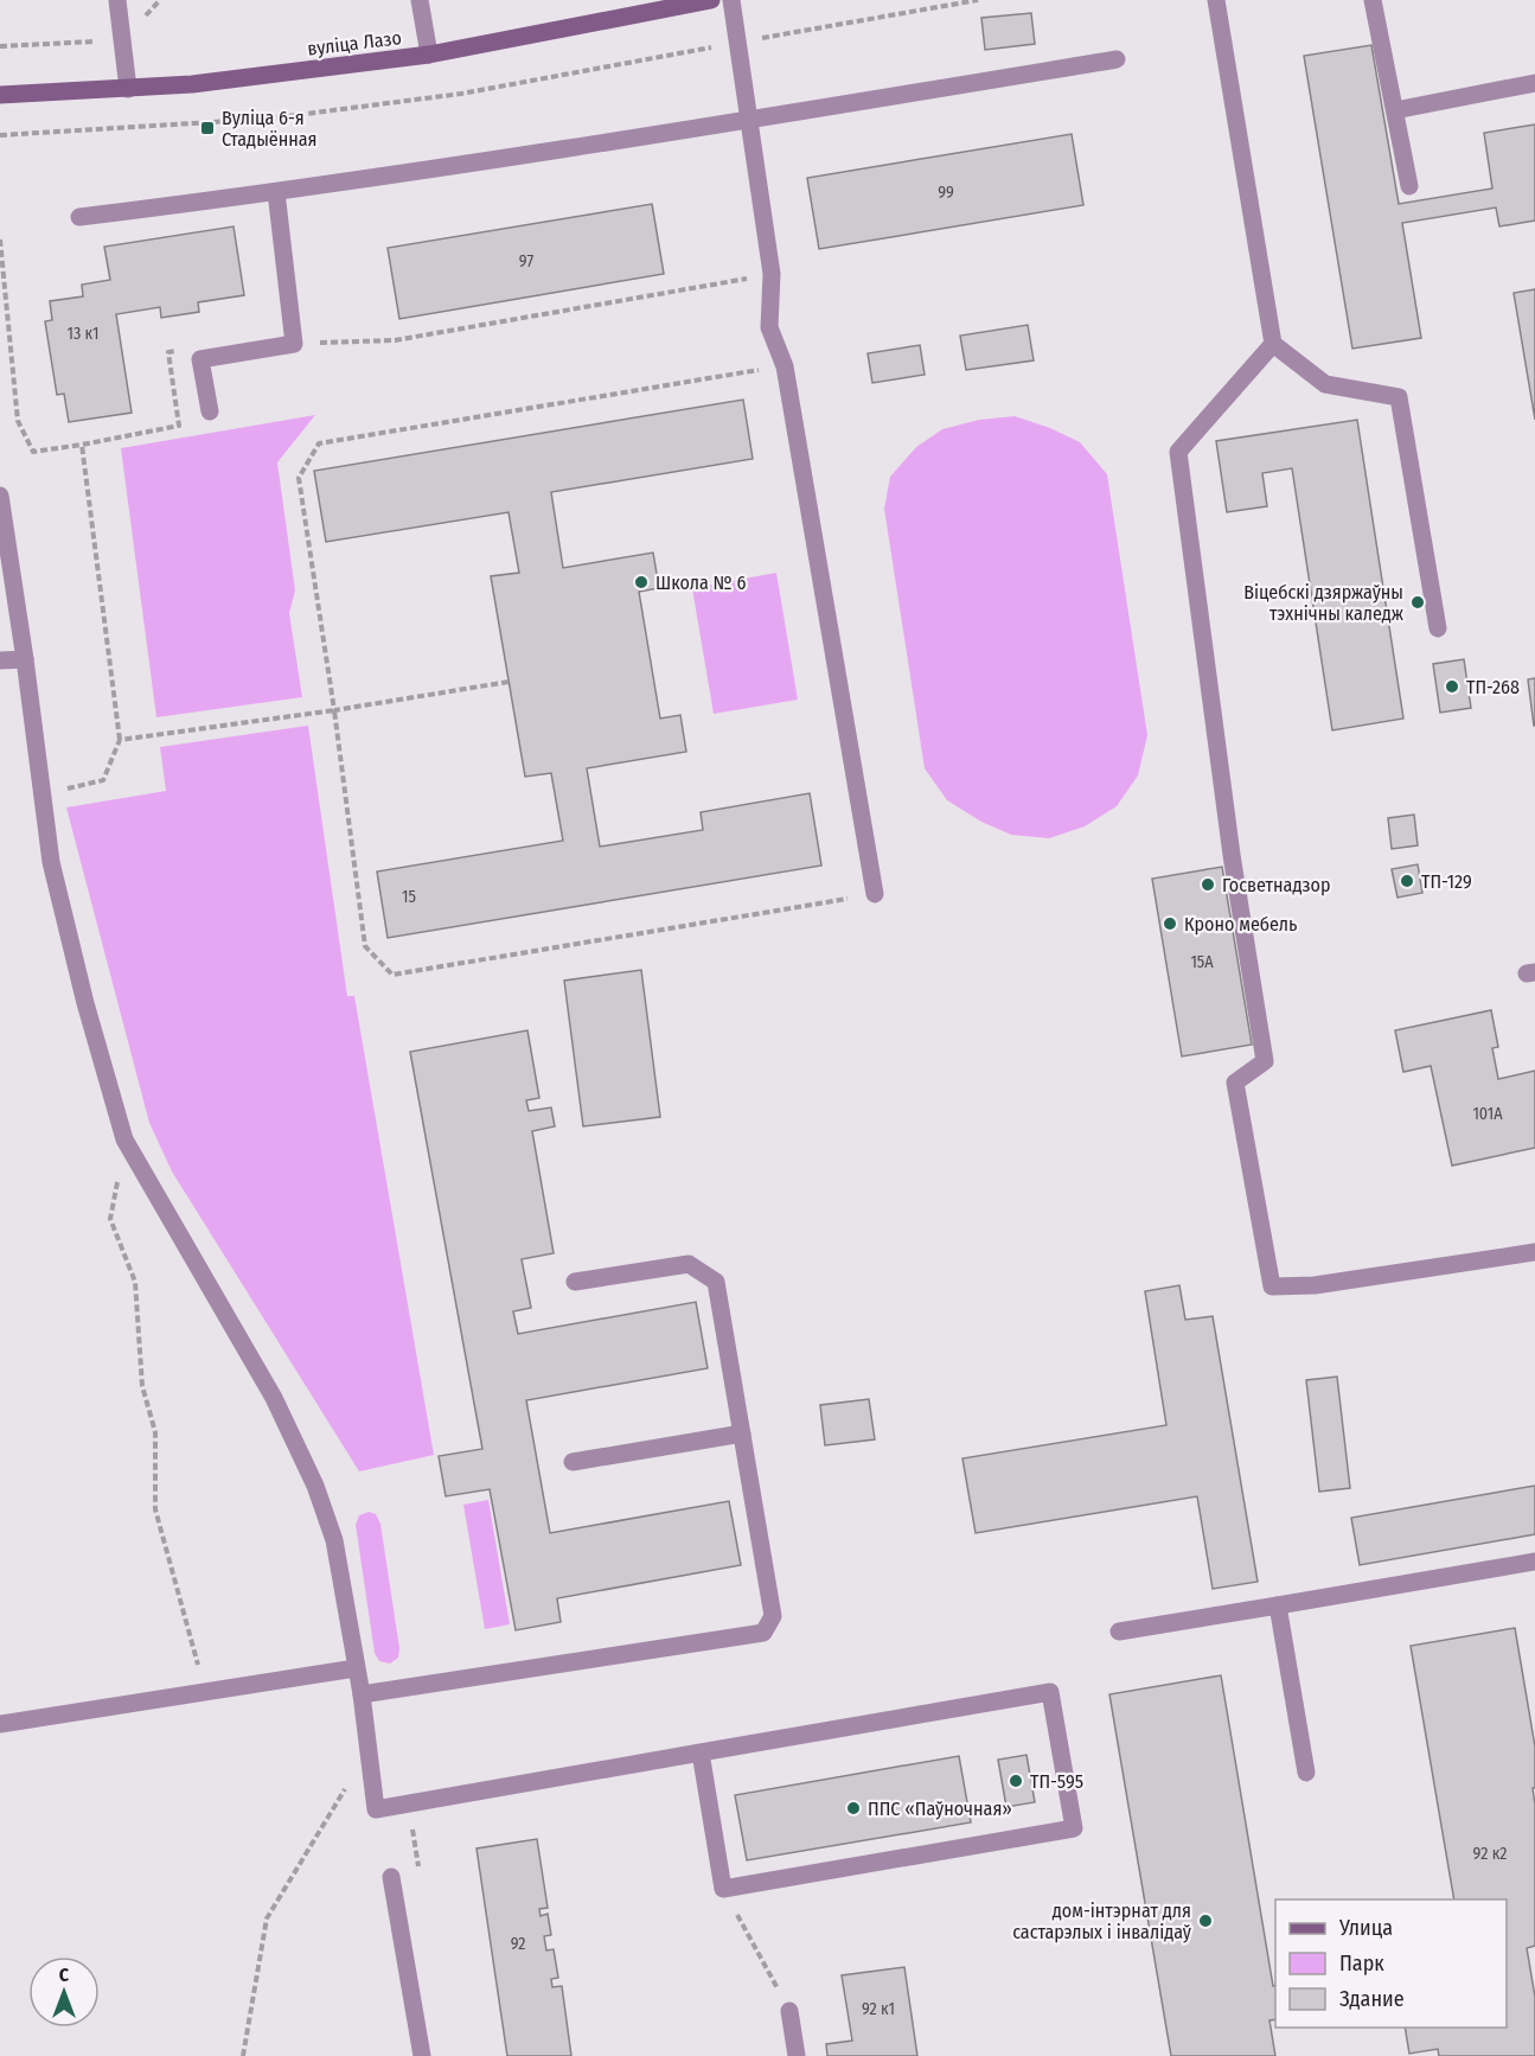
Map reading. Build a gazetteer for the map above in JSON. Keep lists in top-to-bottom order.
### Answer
{
  "streets": {
    "street": ["вуліца Лазо"]
  },
  "places": {
    "transit": ["Вуліца 6-я Стадыённая"],
    "other": [
      "Школа № 6",
      "Віцебскі дзяржаўны тэхнічны каледж",
      "ТП-268",
      "ТП-129",
      "Госветнадзор",
      "Кроно мебель",
      "ТП-595",
      "ППС «Паўночная»",
      "дом-інтэрнат для састарэлых і інвалідаў"
    ]
  },
  "house_numbers": [
    "99",
    "97",
    "13 к1",
    "15",
    "15А",
    "101А",
    "92 к2",
    "92",
    "92 к1"
  ],
  "legend": ["Улица", "Парк", "Здание"],
  "north": "top"
}
